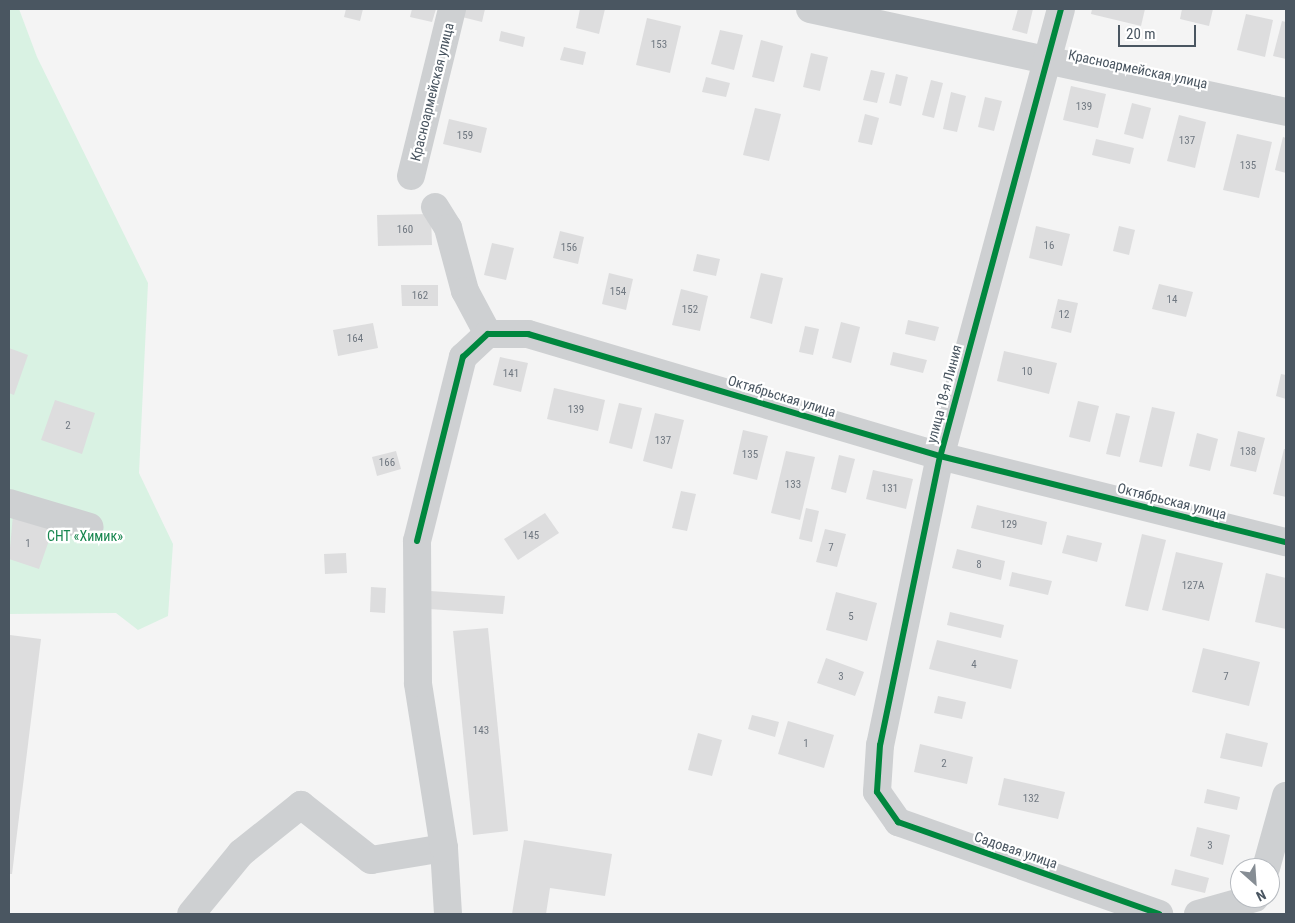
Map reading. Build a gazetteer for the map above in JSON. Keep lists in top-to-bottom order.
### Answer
{
  "streets": {
    "street": [
      "Красноармейская улица",
      "улица 18-я Линия",
      "Октябрьская улица",
      "Садовая улица"
    ]
  },
  "crossings": [
    ["Красноармейская улица", "улица 18-я Линия"],
    ["улица 18-я Линия", "Октябрьская улица"],
    ["улица 18-я Линия", "Садовая улица"]
  ],
  "parks": ["СНТ «Химик»"],
  "house_numbers": [
    "153",
    "139",
    "159",
    "137",
    "135",
    "160",
    "16",
    "156",
    "154",
    "162",
    "14",
    "152",
    "12",
    "164",
    "10",
    "141",
    "139",
    "2",
    "137",
    "138",
    "135",
    "166",
    "133",
    "131",
    "129",
    "145",
    "1",
    "7",
    "8",
    "127А",
    "5",
    "4",
    "3",
    "7",
    "143",
    "1",
    "2",
    "132",
    "3"
  ],
  "scale_bar": "20 m",
  "north": "bottom right"
}
